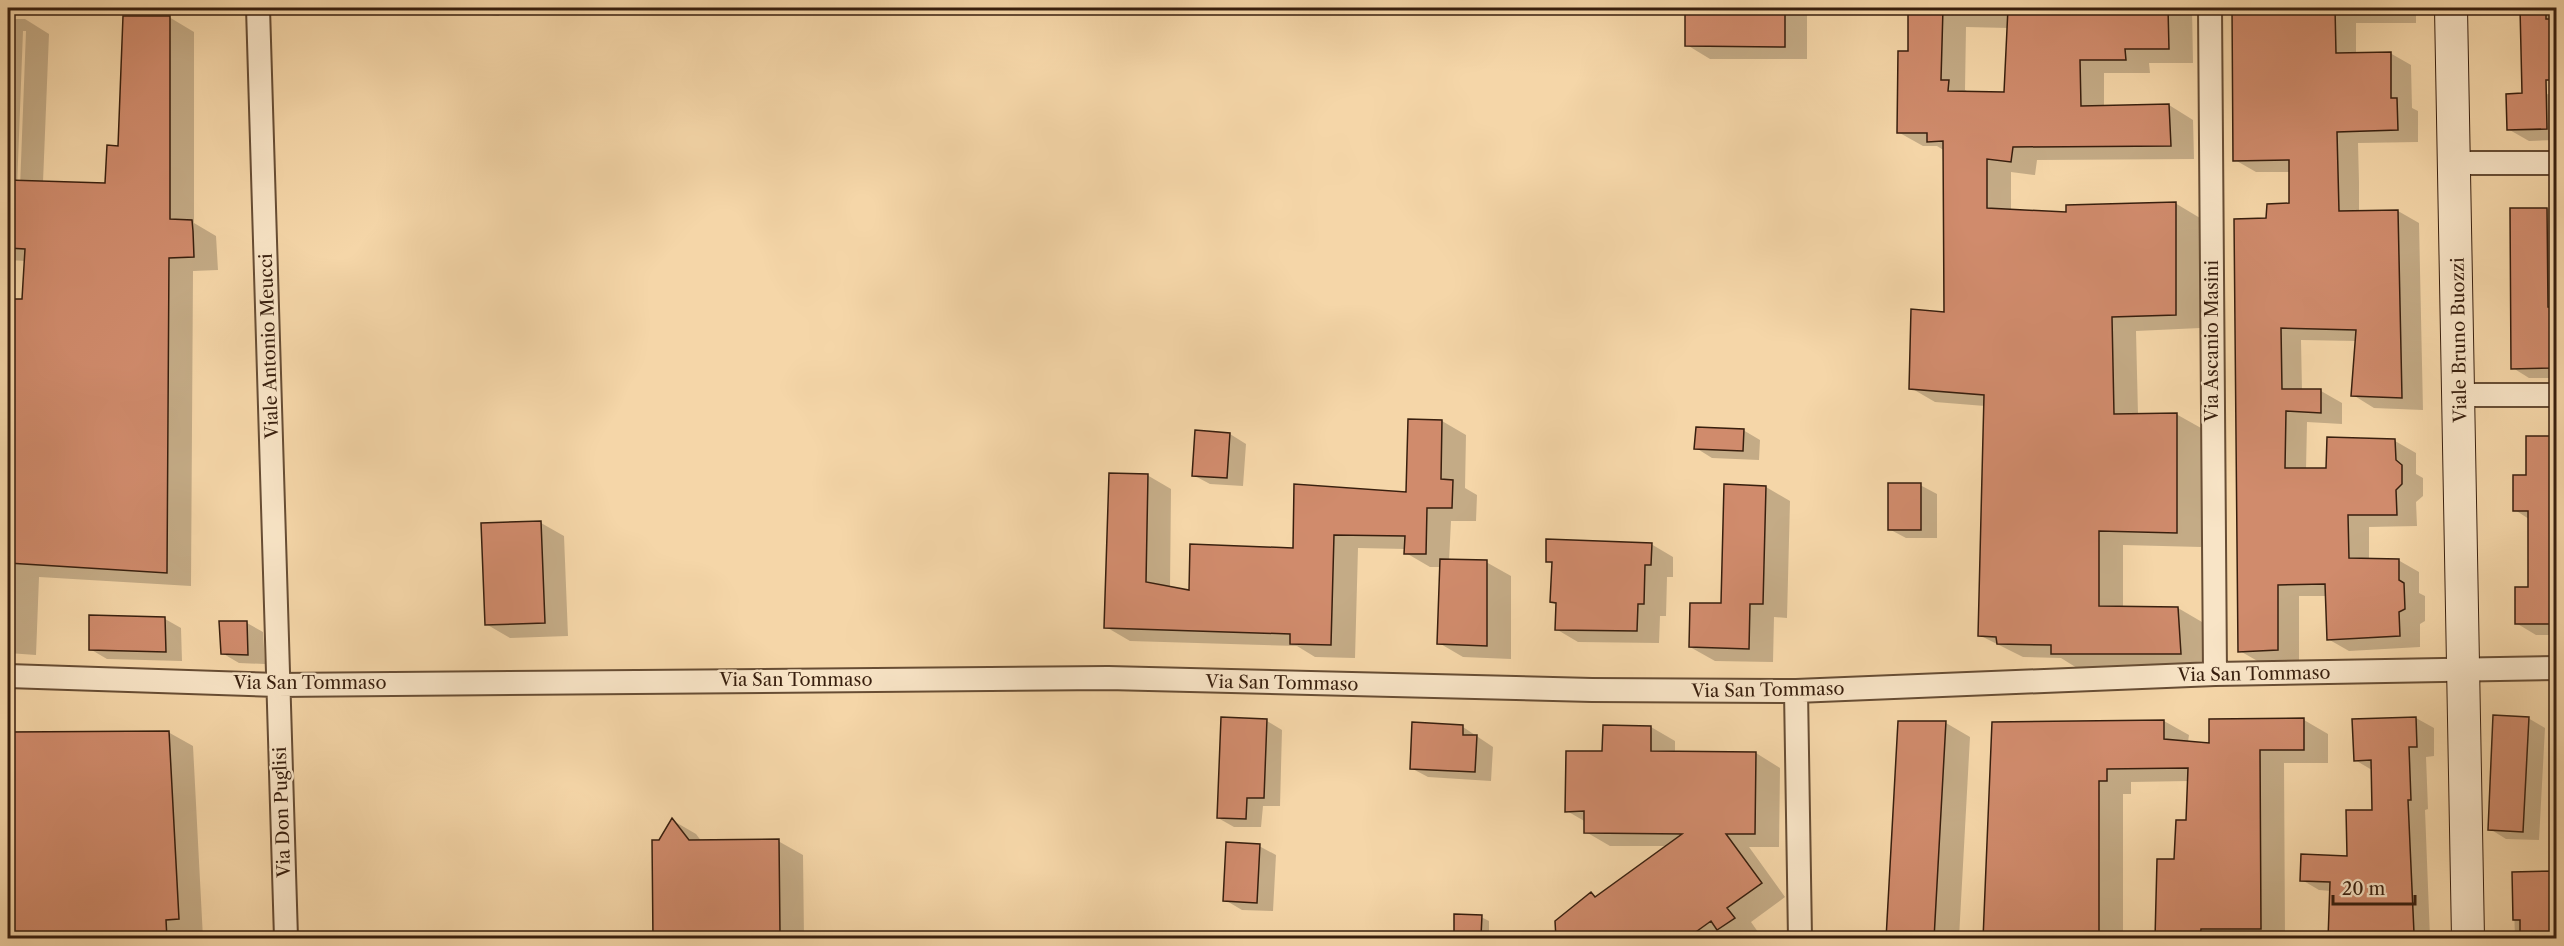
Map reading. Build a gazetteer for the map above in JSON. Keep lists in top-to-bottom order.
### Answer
{
  "streets": {
    "main road": ["Viale Bruno Buozzi"],
    "street": [
      "Via Ascanio Masini",
      "Viale Antonio Meucci",
      "Via San Tommaso",
      "Via Don Puglisi"
    ]
  },
  "crossings": [
    ["Viale Bruno Buozzi", "Via San Tommaso"],
    ["Via Ascanio Masini", "Via San Tommaso"],
    ["Viale Antonio Meucci", "Via San Tommaso"],
    ["Viale Antonio Meucci", "Via Don Puglisi"],
    ["Via San Tommaso", "Via Don Puglisi"]
  ],
  "scale_bar": "20 m"
}
